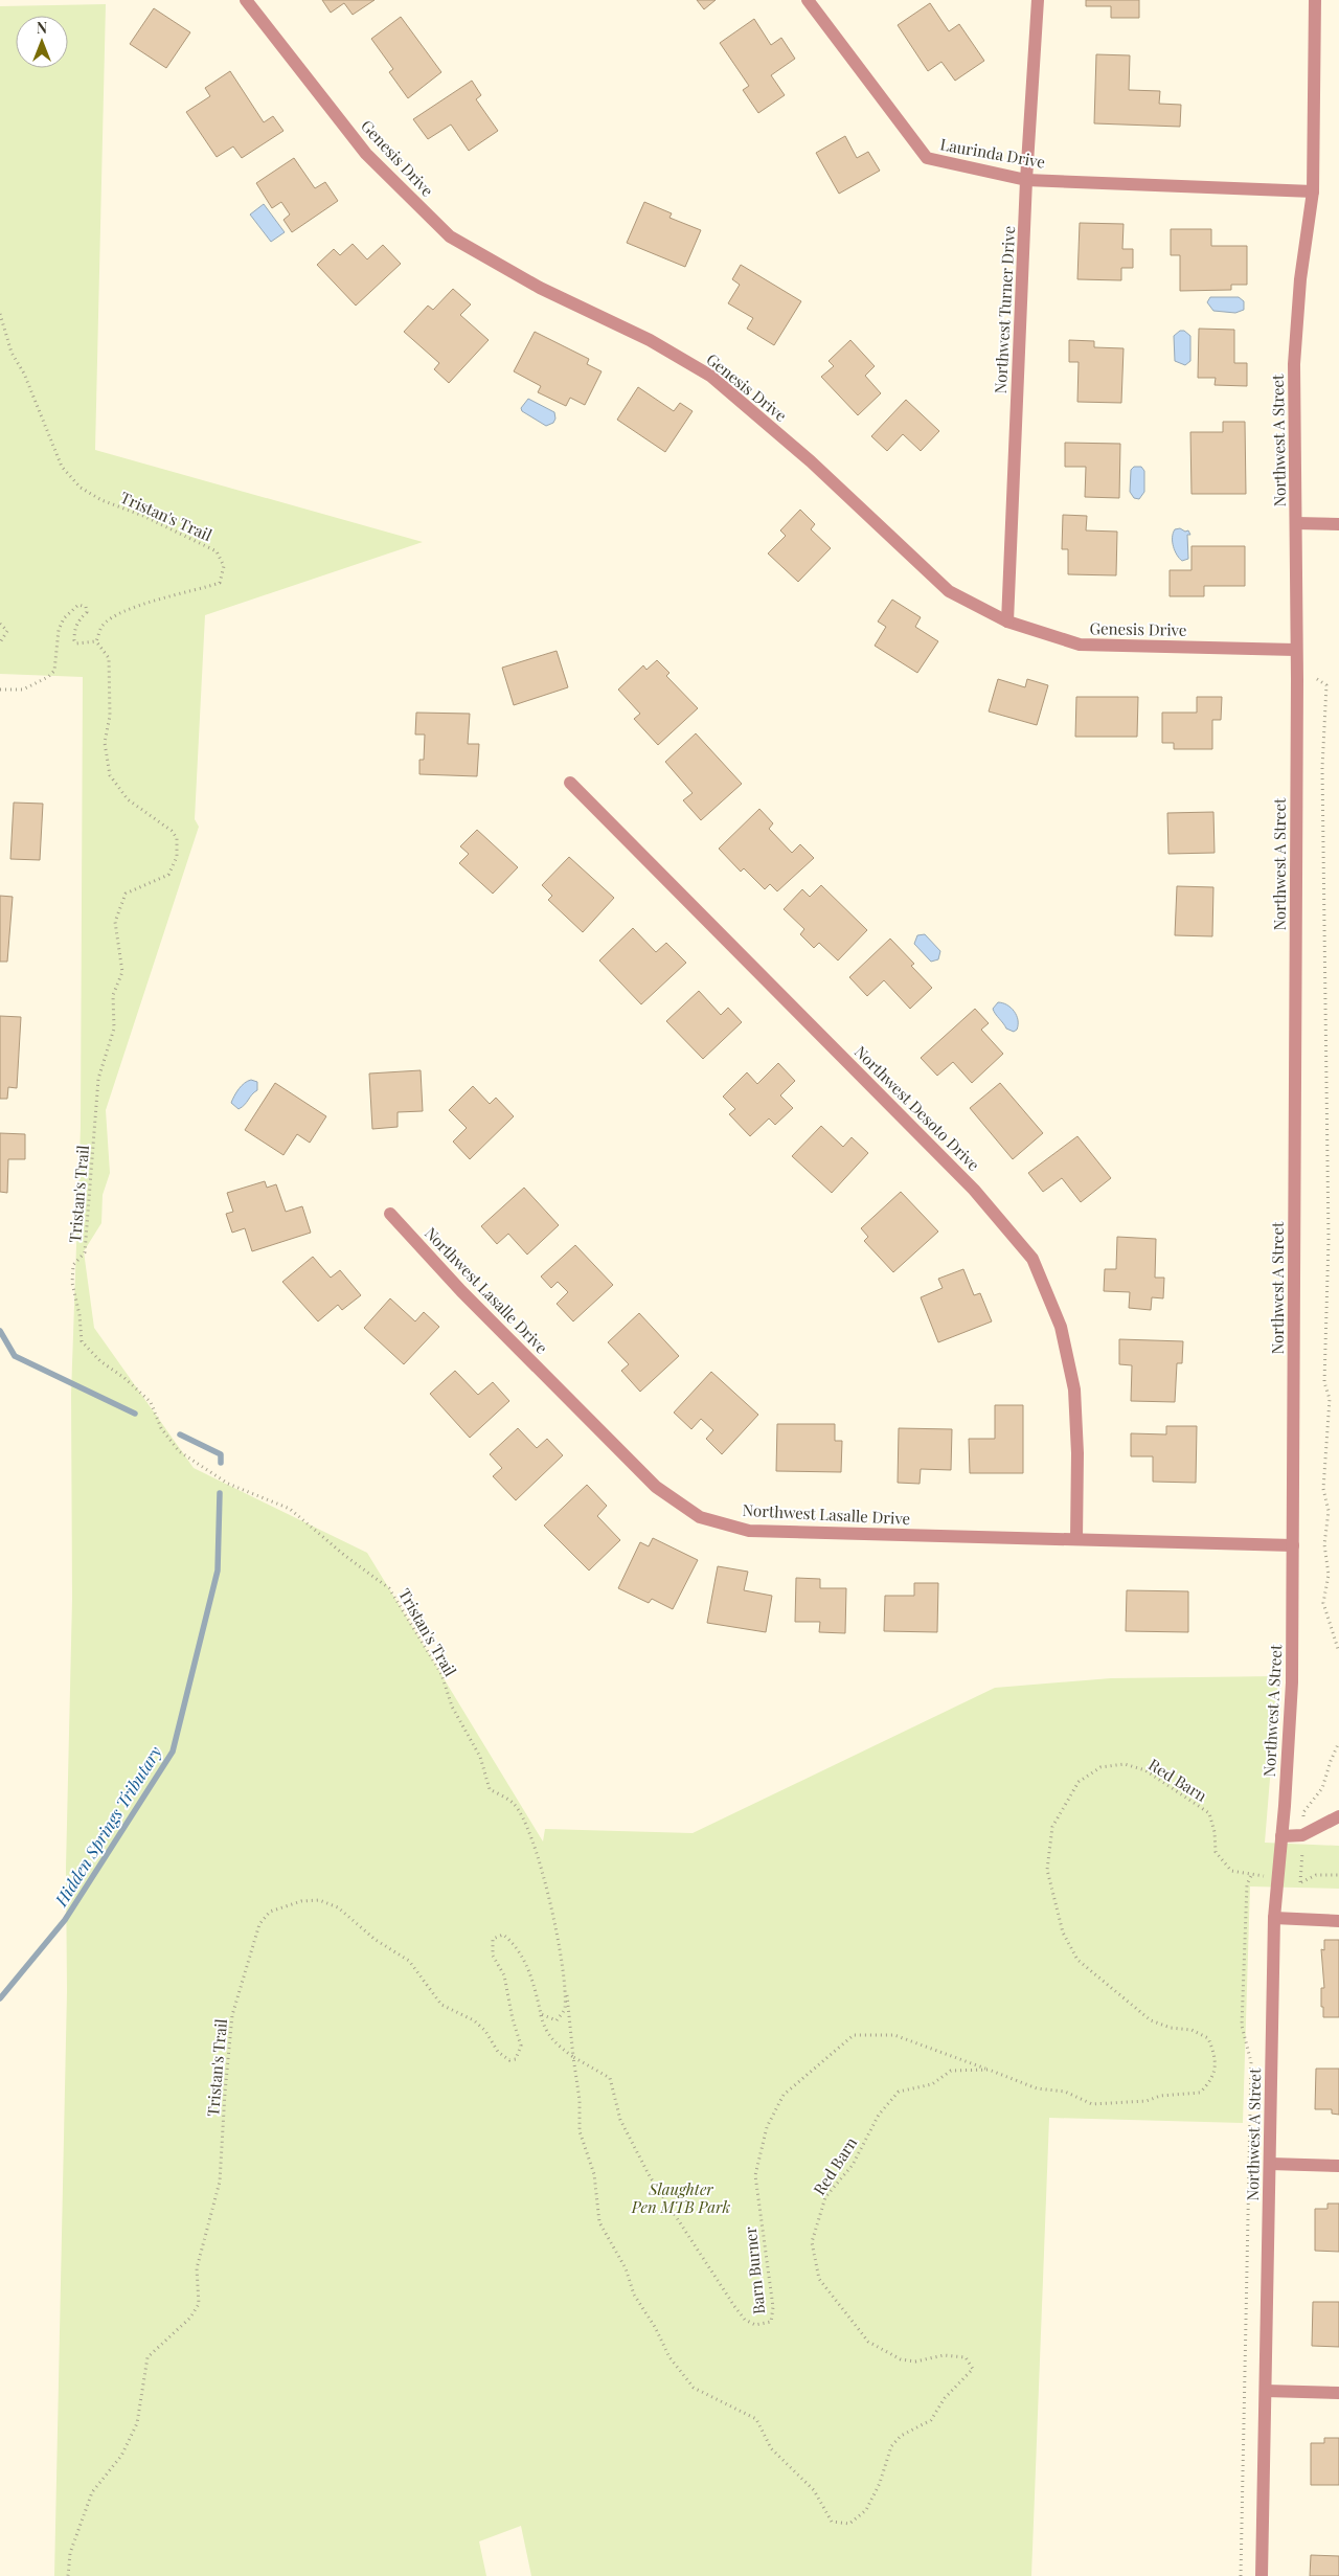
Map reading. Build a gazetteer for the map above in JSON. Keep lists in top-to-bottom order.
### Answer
{
  "streets": {
    "street": [
      "Laurinda Drive",
      "Genesis Drive",
      "Northwest Turner Drive",
      "Northwest A Street",
      "Northwest Desoto Drive",
      "Northwest Lasalle Drive"
    ],
    "path": ["Tristan's Trail", "Red Barn", "Barn Burner"]
  },
  "crossings": [
    ["Laurinda Drive", "Northwest Turner Drive"],
    ["Laurinda Drive", "Northwest A Street"],
    ["Genesis Drive", "Northwest Turner Drive"],
    ["Genesis Drive", "Northwest A Street"],
    ["Northwest A Street", "Northwest Lasalle Drive"],
    ["Northwest Desoto Drive", "Northwest Lasalle Drive"],
    ["Red Barn", "Barn Burner"]
  ],
  "water": ["Hidden Springs Tributary"],
  "parks": ["Slaughter Pen MTB Park"],
  "north": "top"
}
